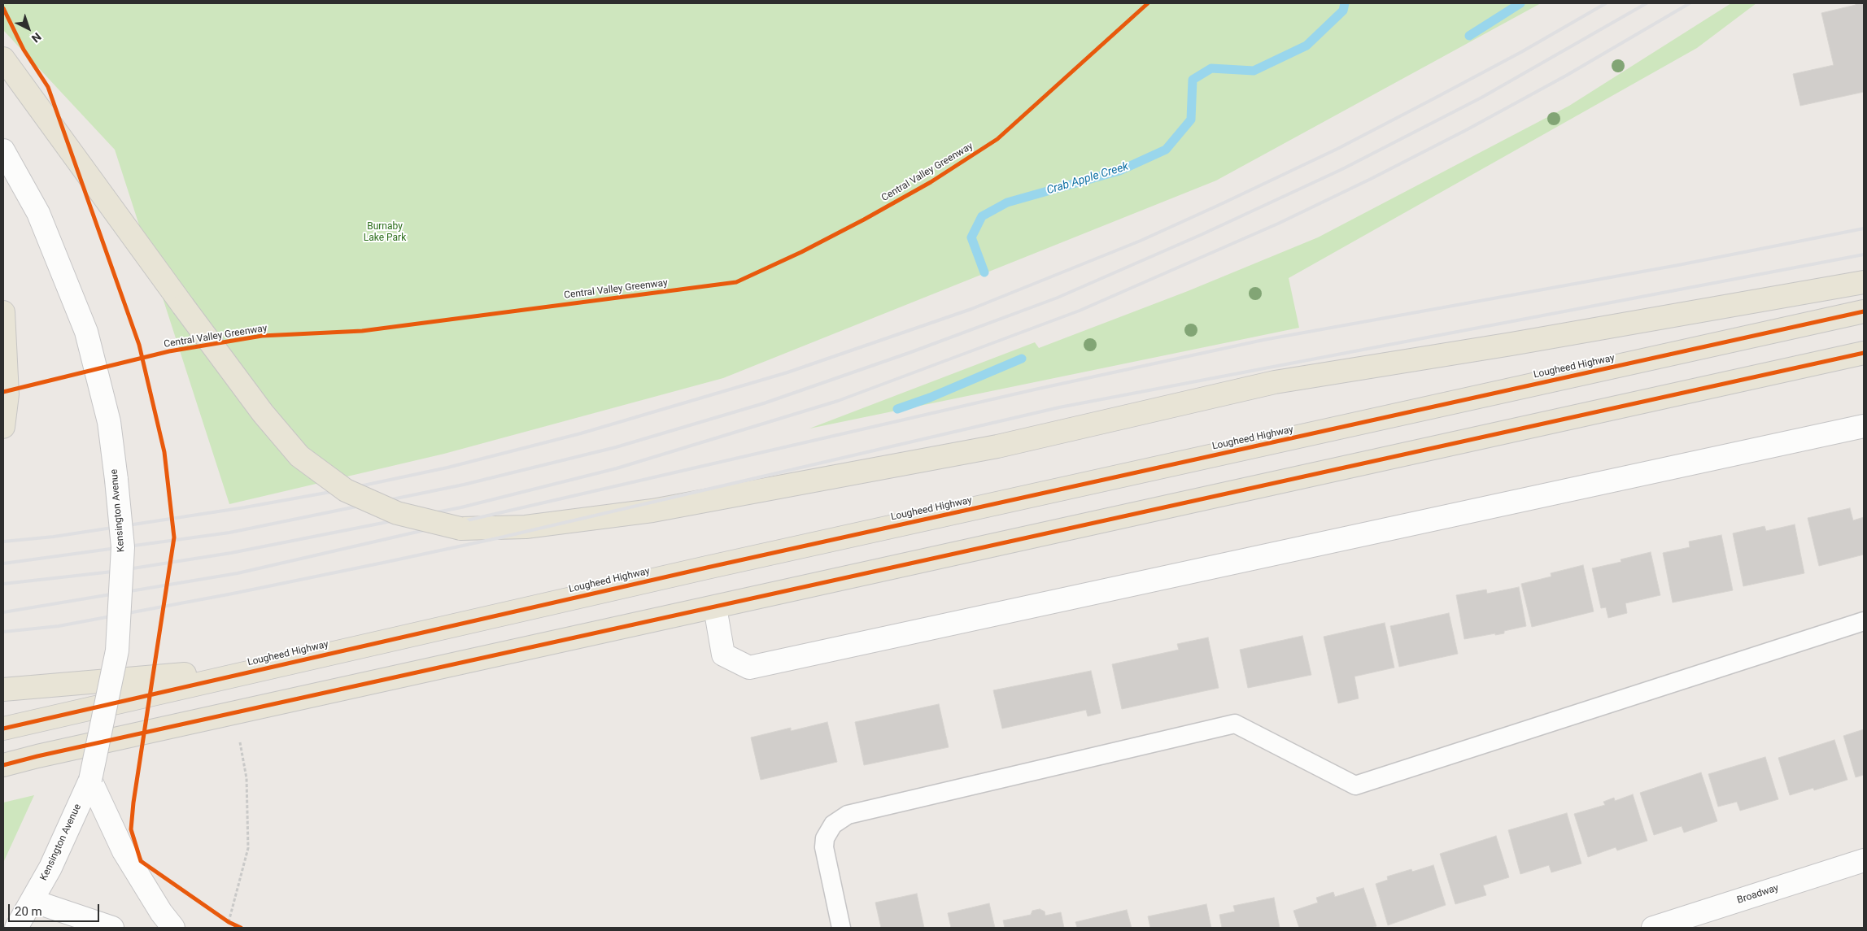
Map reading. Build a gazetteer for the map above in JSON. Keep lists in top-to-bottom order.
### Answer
{
  "streets": {
    "main road": ["Lougheed Highway"],
    "street": ["Kensington Avenue", "Broadway"],
    "cycle path": ["Central Valley Greenway"]
  },
  "water": ["Crab Apple Creek"],
  "parks": ["Burnaby Lake Park"],
  "scale_bar": "20 m",
  "north": "bottom right"
}
